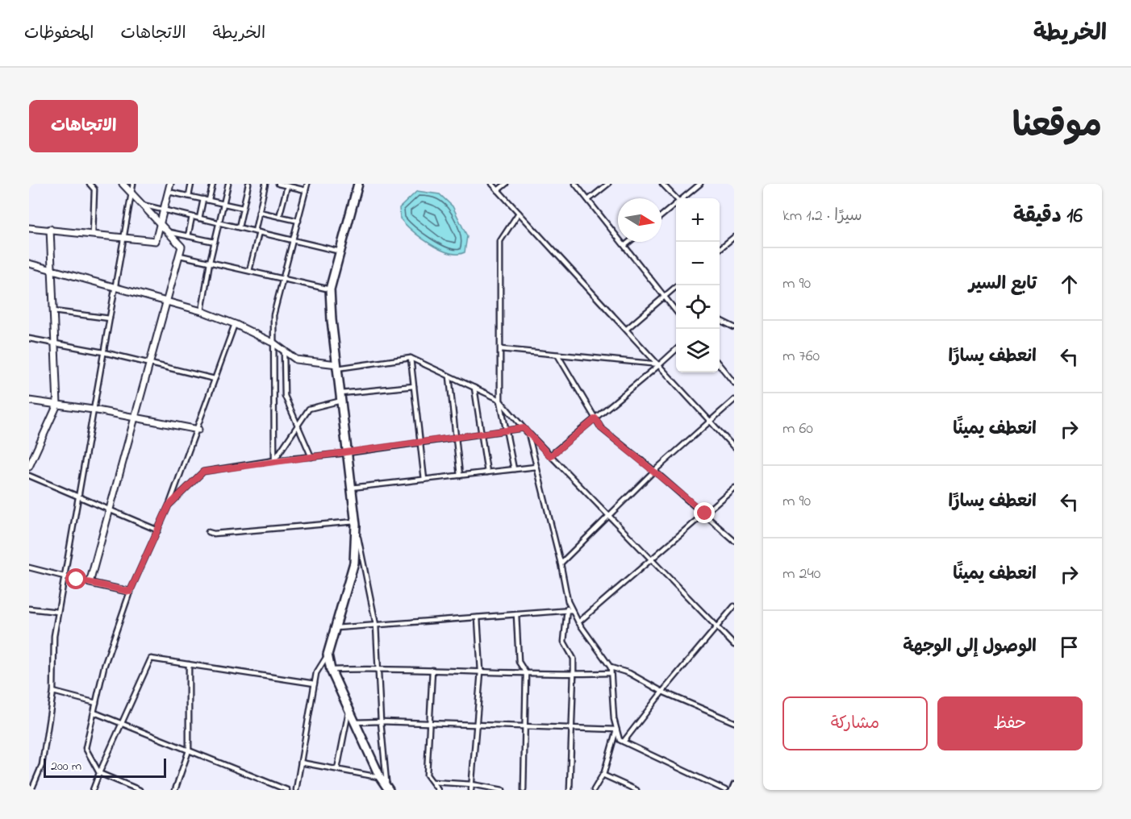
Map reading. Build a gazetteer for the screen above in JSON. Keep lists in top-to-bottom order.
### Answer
{
  "scale_bar": "200 m",
  "north": "right",
  "page": {
    "header": "الخريطة",
    "nav": ["الخريطة", "الاتجاهات", "المحفوظات"],
    "title": "موقعنا",
    "buttons": [
      "الاتجاهات",
      ["حفظ", "مشاركة"]
    ],
    "heading": ["16 دقيقة", "سيرًا · 1.2 km"],
    "map_buttons": ["+", "−"],
    "list": [
      ["تابع السير", "90 m"],
      ["انعطف يسارًا", "760 m"],
      ["انعطف يمينًا", "60 m"],
      ["انعطف يسارًا", "90 m"],
      ["انعطف يمينًا", "240 m"],
      "الوصول إلى الوجهة"
    ],
    "scale": "200 m"
  }
}
